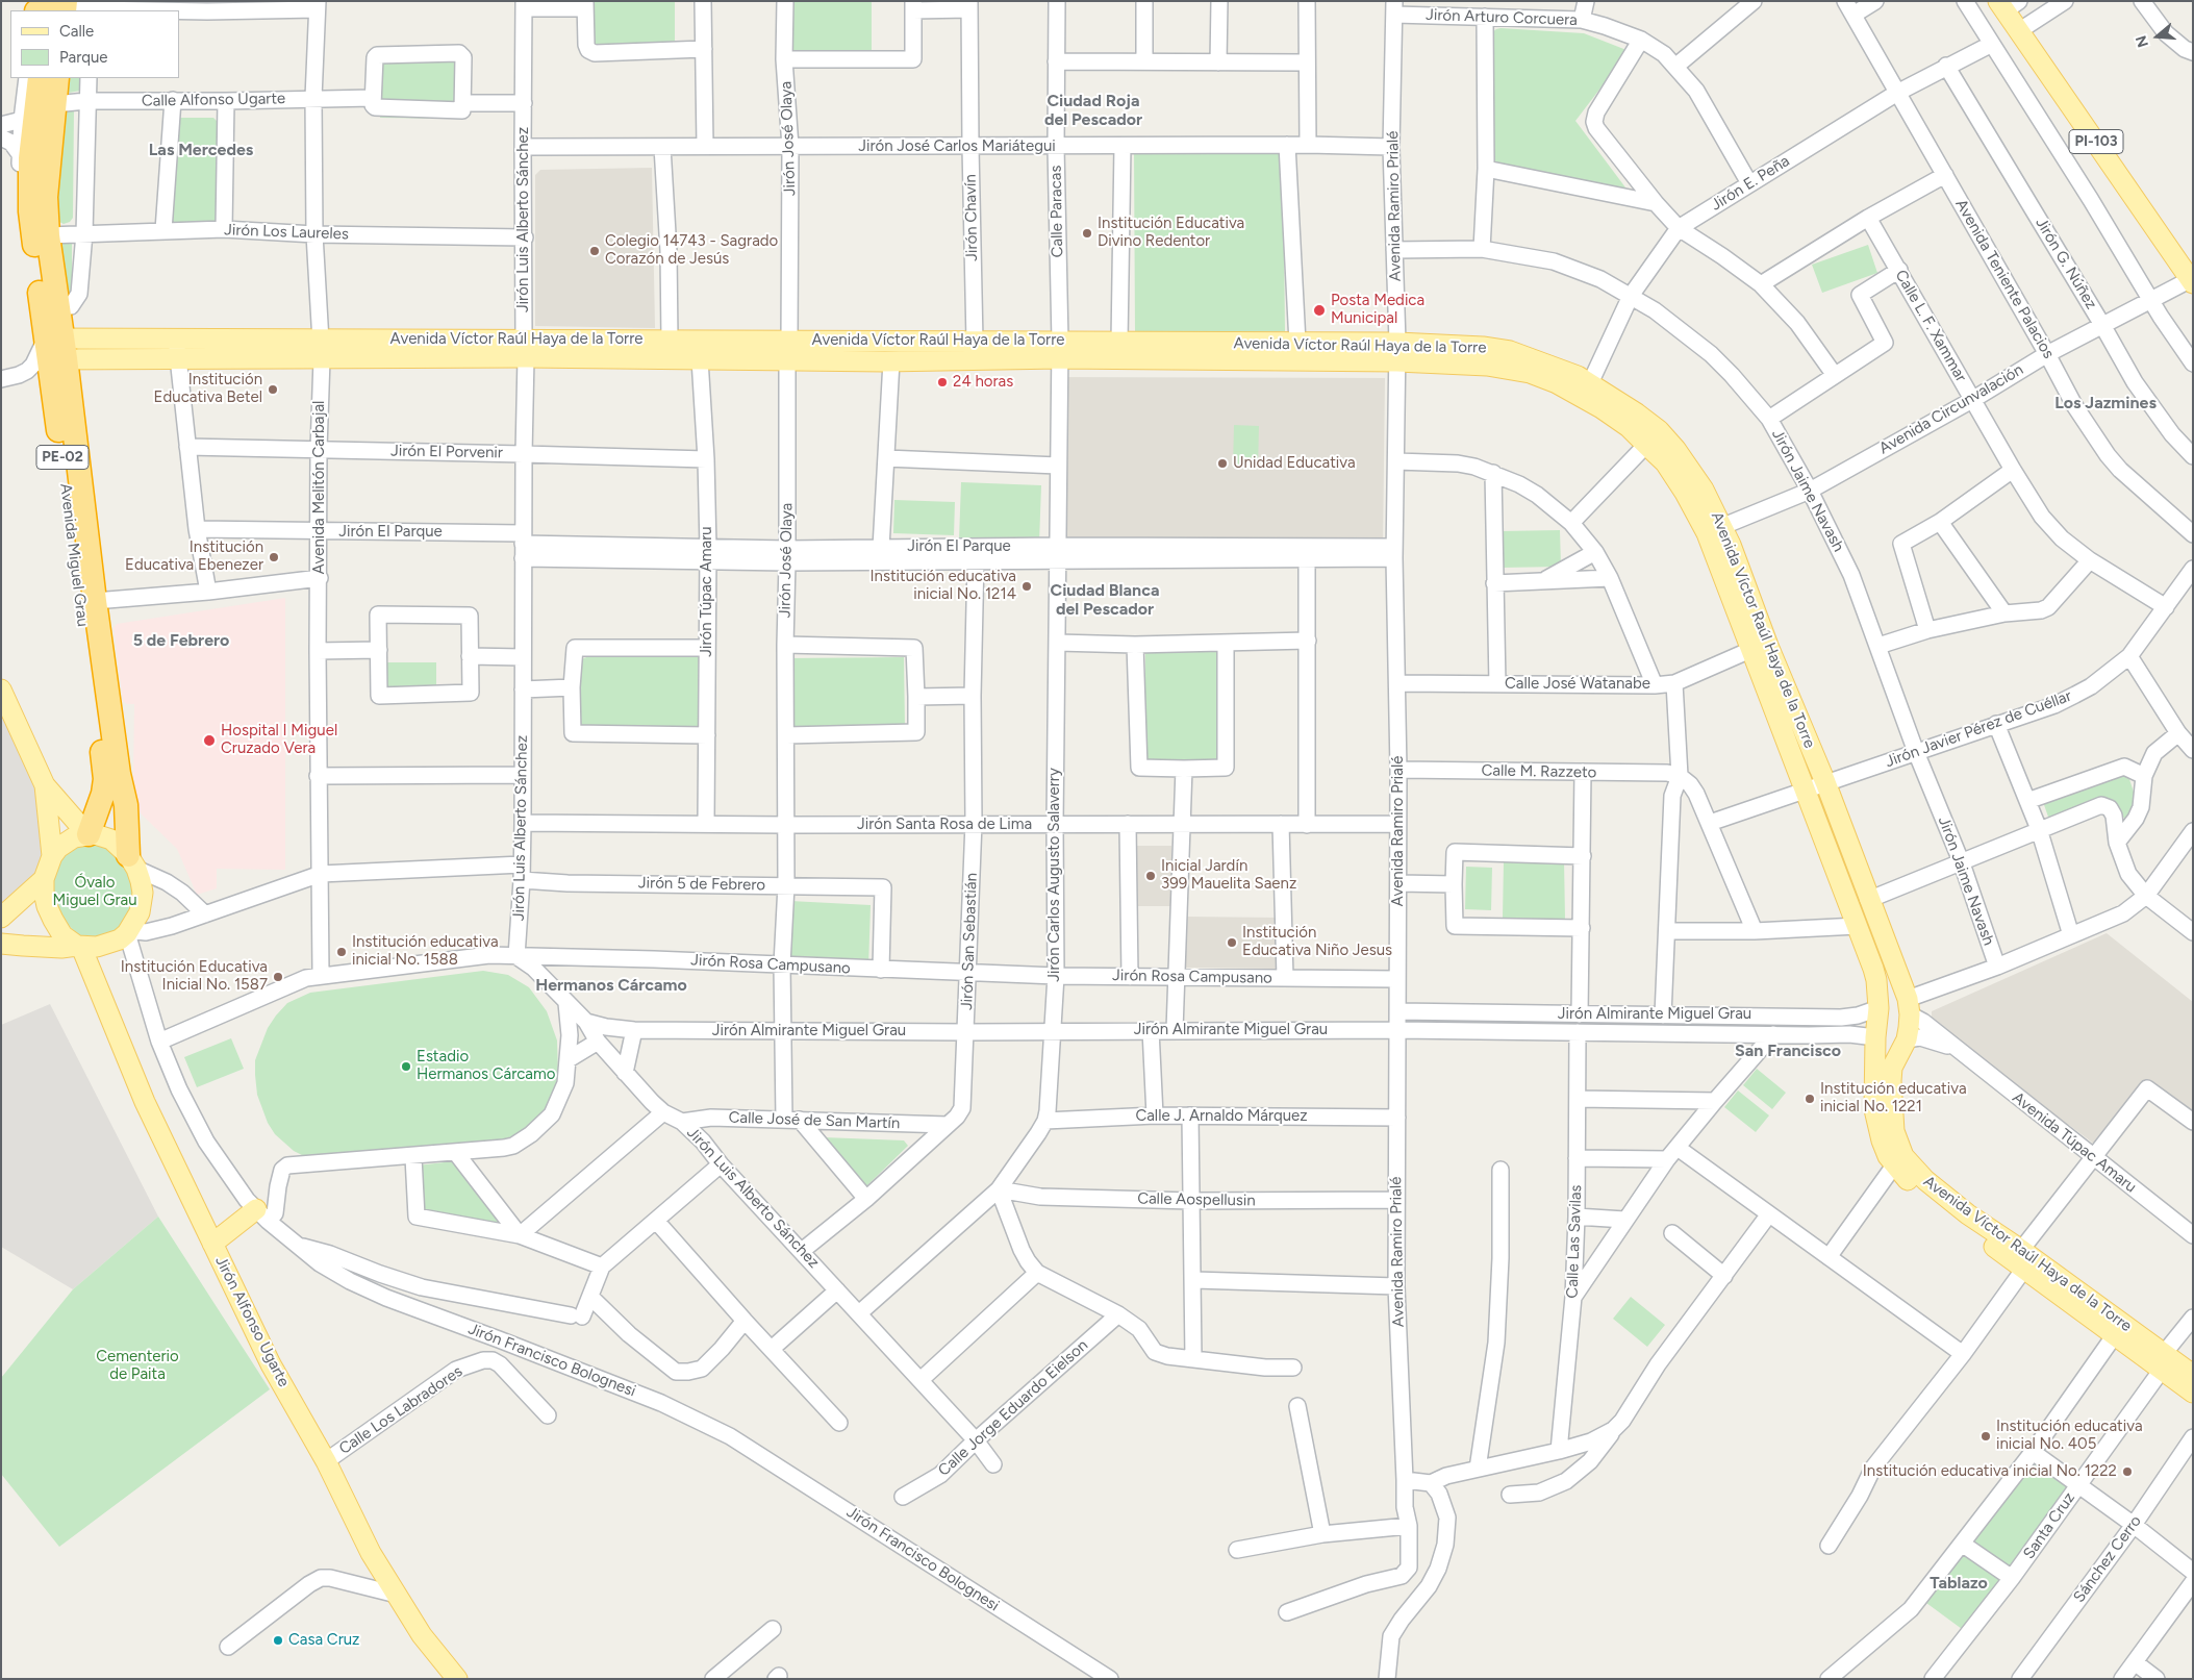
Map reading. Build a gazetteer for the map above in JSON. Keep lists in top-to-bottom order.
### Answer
{
  "streets": {
    "highway": ["PE-02", "Avenida Miguel Grau"],
    "main road": ["PI-103", "Avenida Víctor Raúl Haya de la Torre", "Jirón Alfonso Ugarte"],
    "street": [
      "Jirón Arturo Corcuera",
      "Calle Alfonso Ugarte",
      "Jirón José Olaya",
      "Jirón José Carlos Mariátegui",
      "Jirón E. Peña",
      "Avenida Ramiro Prialé",
      "Calle Paracas",
      "Jirón Chavín",
      "Jirón Luis Alberto Sánchez",
      "Jirón Los Laureles",
      "Jirón G. Núñez",
      "Avenida Teniente Palacios",
      "Calle L. F. Xammar",
      "Avenida Circunvalación",
      "Jirón El Porvenir",
      "Avenida Melitón Carbajal",
      "Jirón Jaime Navash",
      "Jirón El Parque",
      "Jirón Túpac Amaru",
      "Calle José Watanabe",
      "Jirón Javier Pérez de Cuéllar",
      "Calle M. Razzeto",
      "Jirón Santa Rosa de Lima",
      "Jirón Carlos Augusto Salaverry",
      "Jirón 5 de Febrero",
      "Jirón San Sebastián",
      "Jirón Rosa Campusano",
      "Jirón Almirante Miguel Grau",
      "Calle J. Arnaldo Márquez",
      "Calle José de San Martín",
      "Avenida Túpac Amaru",
      "Calle Aospellusin",
      "Calle Las Savilas",
      "Jirón Francisco Bolognesi",
      "Calle Jorge Eduardo Eielson",
      "Calle Los Labradores",
      "Santa Cruz",
      "Sánchez Cerro"
    ]
  },
  "crossings": [
    ["Jirón Arturo Corcuera", "Jirón E. Peña"],
    ["Jirón Arturo Corcuera", "Avenida Ramiro Prialé"],
    ["Calle Alfonso Ugarte", "Avenida Melitón Carbajal"],
    ["Calle Alfonso Ugarte", "Avenida Miguel Grau"],
    ["Jirón José Olaya", "Jirón José Carlos Mariátegui"],
    ["Jirón José Olaya", "Avenida Víctor Raúl Haya de la Torre"],
    ["Jirón José Olaya", "Jirón El Parque"],
    ["Jirón José Olaya", "Jirón Santa Rosa de Lima"],
    ["Jirón José Olaya", "Jirón 5 de Febrero"],
    ["Jirón José Olaya", "Jirón Rosa Campusano"],
    ["Jirón José Olaya", "Jirón Almirante Miguel Grau"],
    ["Jirón José Olaya", "Calle José de San Martín"],
    ["PI-103", "Avenida Circunvalación"],
    ["Jirón José Carlos Mariátegui", "Avenida Ramiro Prialé"],
    ["Jirón José Carlos Mariátegui", "Calle Paracas"],
    ["Jirón José Carlos Mariátegui", "Jirón Chavín"],
    ["Jirón José Carlos Mariátegui", "Jirón Luis Alberto Sánchez"],
    ["Jirón E. Peña", "Jirón G. Núñez"],
    ["Jirón E. Peña", "Avenida Teniente Palacios"],
    ["Jirón E. Peña", "Avenida Víctor Raúl Haya de la Torre"],
    ["Jirón E. Peña", "Jirón Jaime Navash"],
    ["Avenida Ramiro Prialé", "Avenida Víctor Raúl Haya de la Torre"],
    ["Avenida Ramiro Prialé", "Jirón Jaime Navash"],
    ["Avenida Ramiro Prialé", "Jirón El Parque"],
    ["Avenida Ramiro Prialé", "Calle José Watanabe"],
    ["Avenida Ramiro Prialé", "Calle M. Razzeto"],
    ["Avenida Ramiro Prialé", "Jirón Santa Rosa de Lima"],
    ["Avenida Ramiro Prialé", "Jirón Rosa Campusano"],
    ["Avenida Ramiro Prialé", "Jirón Almirante Miguel Grau"],
    ["Avenida Ramiro Prialé", "Calle J. Arnaldo Márquez"],
    ["Avenida Ramiro Prialé", "Calle Aospellusin"],
    ["Calle Paracas", "Avenida Víctor Raúl Haya de la Torre"],
    ["Calle Paracas", "Jirón Carlos Augusto Salaverry"],
    ["Jirón Chavín", "Avenida Víctor Raúl Haya de la Torre"],
    ["Jirón Luis Alberto Sánchez", "Jirón Los Laureles"],
    ["Jirón Luis Alberto Sánchez", "Avenida Víctor Raúl Haya de la Torre"],
    ["Jirón Luis Alberto Sánchez", "Jirón El Porvenir"],
    ["Jirón Luis Alberto Sánchez", "Jirón El Parque"],
    ["Jirón Luis Alberto Sánchez", "Jirón Santa Rosa de Lima"],
    ["Jirón Luis Alberto Sánchez", "Jirón Carlos Augusto Salaverry"],
    ["Jirón Luis Alberto Sánchez", "Jirón 5 de Febrero"],
    ["Jirón Luis Alberto Sánchez", "Jirón San Sebastián"],
    ["Jirón Luis Alberto Sánchez", "Jirón Rosa Campusano"],
    ["Jirón Luis Alberto Sánchez", "Jirón Almirante Miguel Grau"],
    ["Jirón Luis Alberto Sánchez", "Calle José de San Martín"],
    ["Jirón Luis Alberto Sánchez", "Calle Jorge Eduardo Eielson"],
    ["Jirón Los Laureles", "Avenida Melitón Carbajal"],
    ["Jirón Los Laureles", "Avenida Miguel Grau"],
    ["Jirón G. Núñez", "Avenida Circunvalación"],
    ["Avenida Teniente Palacios", "Avenida Circunvalación"],
    ["Calle L. F. Xammar", "Avenida Circunvalación"],
    ["Calle L. F. Xammar", "Jirón Javier Pérez de Cuéllar"],
    ["Avenida Víctor Raúl Haya de la Torre", "Avenida Circunvalación"],
    ["Avenida Víctor Raúl Haya de la Torre", "Avenida Melitón Carbajal"],
    ["Avenida Víctor Raúl Haya de la Torre", "Avenida Miguel Grau"],
    ["Avenida Víctor Raúl Haya de la Torre", "Jirón Túpac Amaru"],
    ["Avenida Víctor Raúl Haya de la Torre", "Calle José Watanabe"],
    ["Avenida Víctor Raúl Haya de la Torre", "Jirón Javier Pérez de Cuéllar"],
    ["Avenida Víctor Raúl Haya de la Torre", "Jirón Carlos Augusto Salaverry"],
    ["Avenida Víctor Raúl Haya de la Torre", "Jirón Almirante Miguel Grau"],
    ["Avenida Víctor Raúl Haya de la Torre", "Avenida Túpac Amaru"],
    ["Avenida Víctor Raúl Haya de la Torre", "Santa Cruz"],
    ["Avenida Circunvalación", "Jirón Jaime Navash"],
    ["Jirón El Porvenir", "Avenida Melitón Carbajal"],
    ["Jirón El Porvenir", "Jirón Túpac Amaru"],
    ["PE-02", "Avenida Miguel Grau"],
    ["PE-02", "Jirón 5 de Febrero"],
    ["PE-02", "Jirón Alfonso Ugarte"],
    ["PE-02", "Jirón Francisco Bolognesi"],
    ["Avenida Melitón Carbajal", "Jirón El Parque"],
    ["Avenida Melitón Carbajal", "Jirón 5 de Febrero"],
    ["Avenida Melitón Carbajal", "Jirón Rosa Campusano"],
    ["Jirón Jaime Navash", "Jirón Javier Pérez de Cuéllar"],
    ["Jirón El Parque", "Jirón Túpac Amaru"],
    ["Jirón El Parque", "Jirón Carlos Augusto Salaverry"],
    ["Jirón El Parque", "Jirón San Sebastián"],
    ["Avenida Miguel Grau", "Jirón 5 de Febrero"],
    ["Avenida Miguel Grau", "Jirón Alfonso Ugarte"],
    ["Avenida Miguel Grau", "Jirón Francisco Bolognesi"],
    ["Jirón Túpac Amaru", "Jirón Santa Rosa de Lima"],
    ["Jirón Santa Rosa de Lima", "Jirón Carlos Augusto Salaverry"],
    ["Jirón Santa Rosa de Lima", "Jirón San Sebastián"],
    ["Jirón Carlos Augusto Salaverry", "Jirón Rosa Campusano"],
    ["Jirón Carlos Augusto Salaverry", "Jirón Almirante Miguel Grau"],
    ["Jirón Carlos Augusto Salaverry", "Calle J. Arnaldo Márquez"],
    ["Jirón Carlos Augusto Salaverry", "Calle Aospellusin"],
    ["Jirón 5 de Febrero", "Jirón Rosa Campusano"],
    ["Jirón 5 de Febrero", "Jirón Alfonso Ugarte"],
    ["Jirón 5 de Febrero", "Jirón Francisco Bolognesi"],
    ["Jirón San Sebastián", "Jirón Rosa Campusano"],
    ["Jirón San Sebastián", "Jirón Almirante Miguel Grau"],
    ["Jirón San Sebastián", "Calle José de San Martín"],
    ["Jirón Rosa Campusano", "Jirón Francisco Bolognesi"],
    ["Jirón Almirante Miguel Grau", "Calle Las Savilas"],
    ["Jirón Alfonso Ugarte", "Jirón Francisco Bolognesi"],
    ["Jirón Alfonso Ugarte", "Calle Los Labradores"]
  ],
  "districts": [
    "Ciudad Roja del Pescador",
    "Las Mercedes",
    "Los Jazmines",
    "Ciudad Blanca del Pescador",
    "5 de Febrero",
    "Hermanos Cárcamo",
    "San Francisco",
    "Tablazo"
  ],
  "parks": ["Óvalo Miguel Grau", "Cementerio de Paita"],
  "places": [
    "Institución Educativa Divino Redentor",
    "Colegio 14743 - Sagrado Corazón de Jesús",
    "Posta Medica Municipal",
    "24 horas",
    "Institución Educativa Betel",
    "Unidad Educativa",
    "Institución Educativa Ebenezer",
    "Institución educativa inicial No. 1214",
    "Hospital I Miguel Cruzado Vera",
    "Inicial Jardín 399 Mauelita Saenz",
    "Institución Educativa Niño Jesus",
    "Institución educativa inicial No. 1588",
    "Institución Educativa Inicial No. 1587",
    "Estadio Hermanos Cárcamo",
    "Institución educativa inicial No. 1221",
    "Institución educativa inicial No. 405",
    "Institución educativa inicial No. 1222",
    "Casa Cruz"
  ],
  "legend": ["Calle", "Parque"],
  "north": "left"
}
